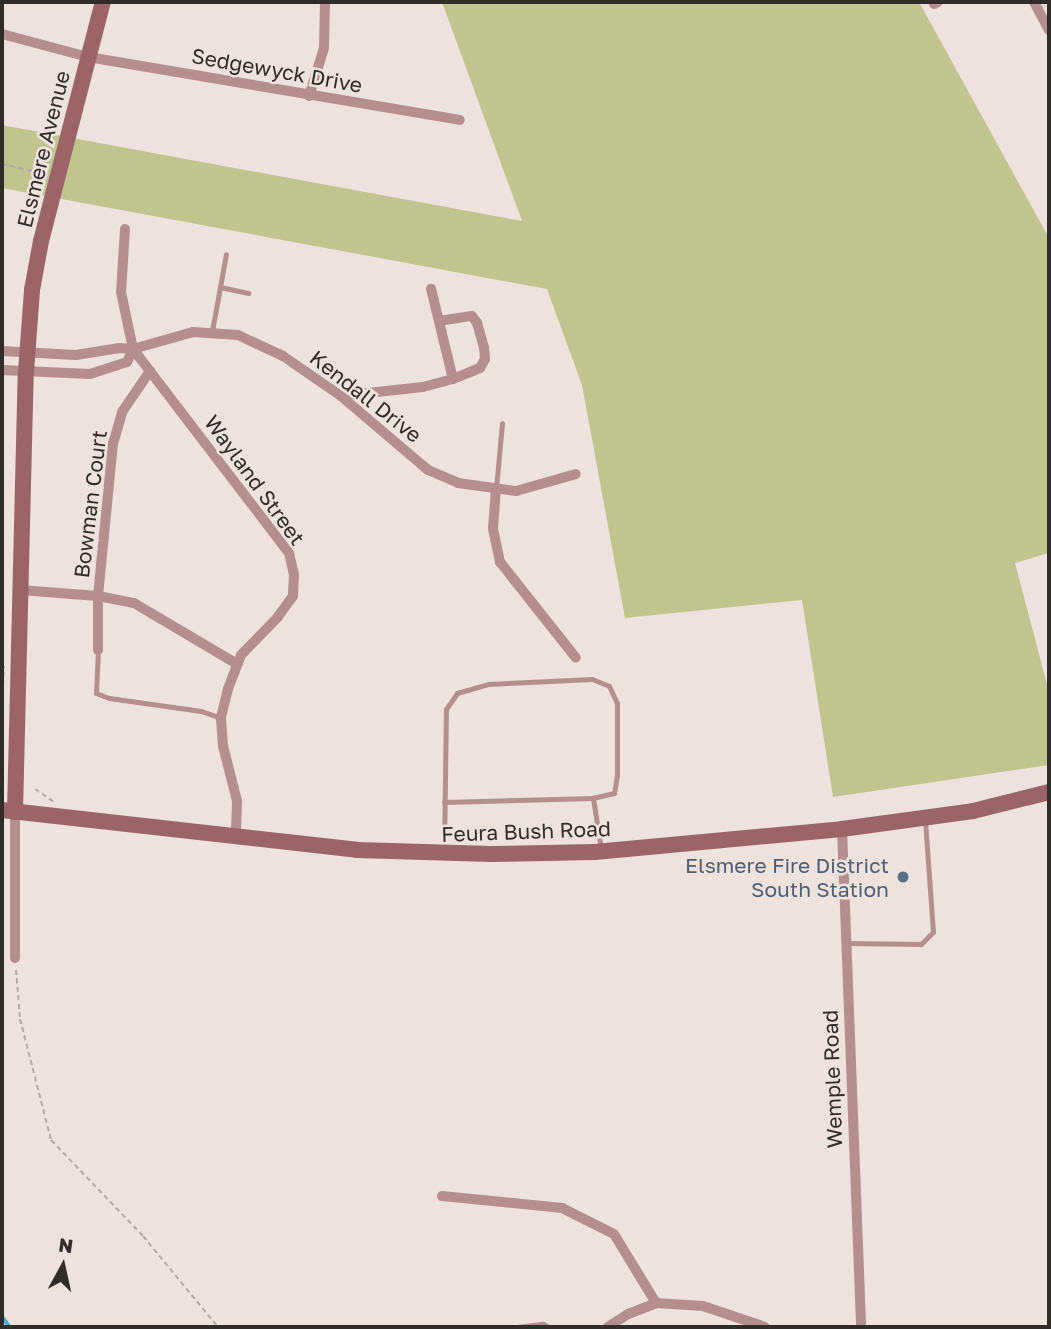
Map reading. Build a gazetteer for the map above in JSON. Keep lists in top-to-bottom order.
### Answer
{
  "streets": {
    "main road": ["Elsmere Avenue", "Feura Bush Road"],
    "street": [
      "Sedgewyck Drive",
      "Kendall Drive",
      "Wayland Street",
      "Bowman Court",
      "Wemple Road"
    ]
  },
  "crossings": [
    ["Sedgewyck Drive", "Elsmere Avenue"],
    ["Elsmere Avenue", "Kendall Drive"],
    ["Elsmere Avenue", "Feura Bush Road"],
    ["Kendall Drive", "Wayland Street"],
    ["Wayland Street", "Bowman Court"],
    ["Wayland Street", "Feura Bush Road"],
    ["Feura Bush Road", "Wemple Road"]
  ],
  "places": ["Elsmere Fire District South Station"],
  "north": "top"
}
